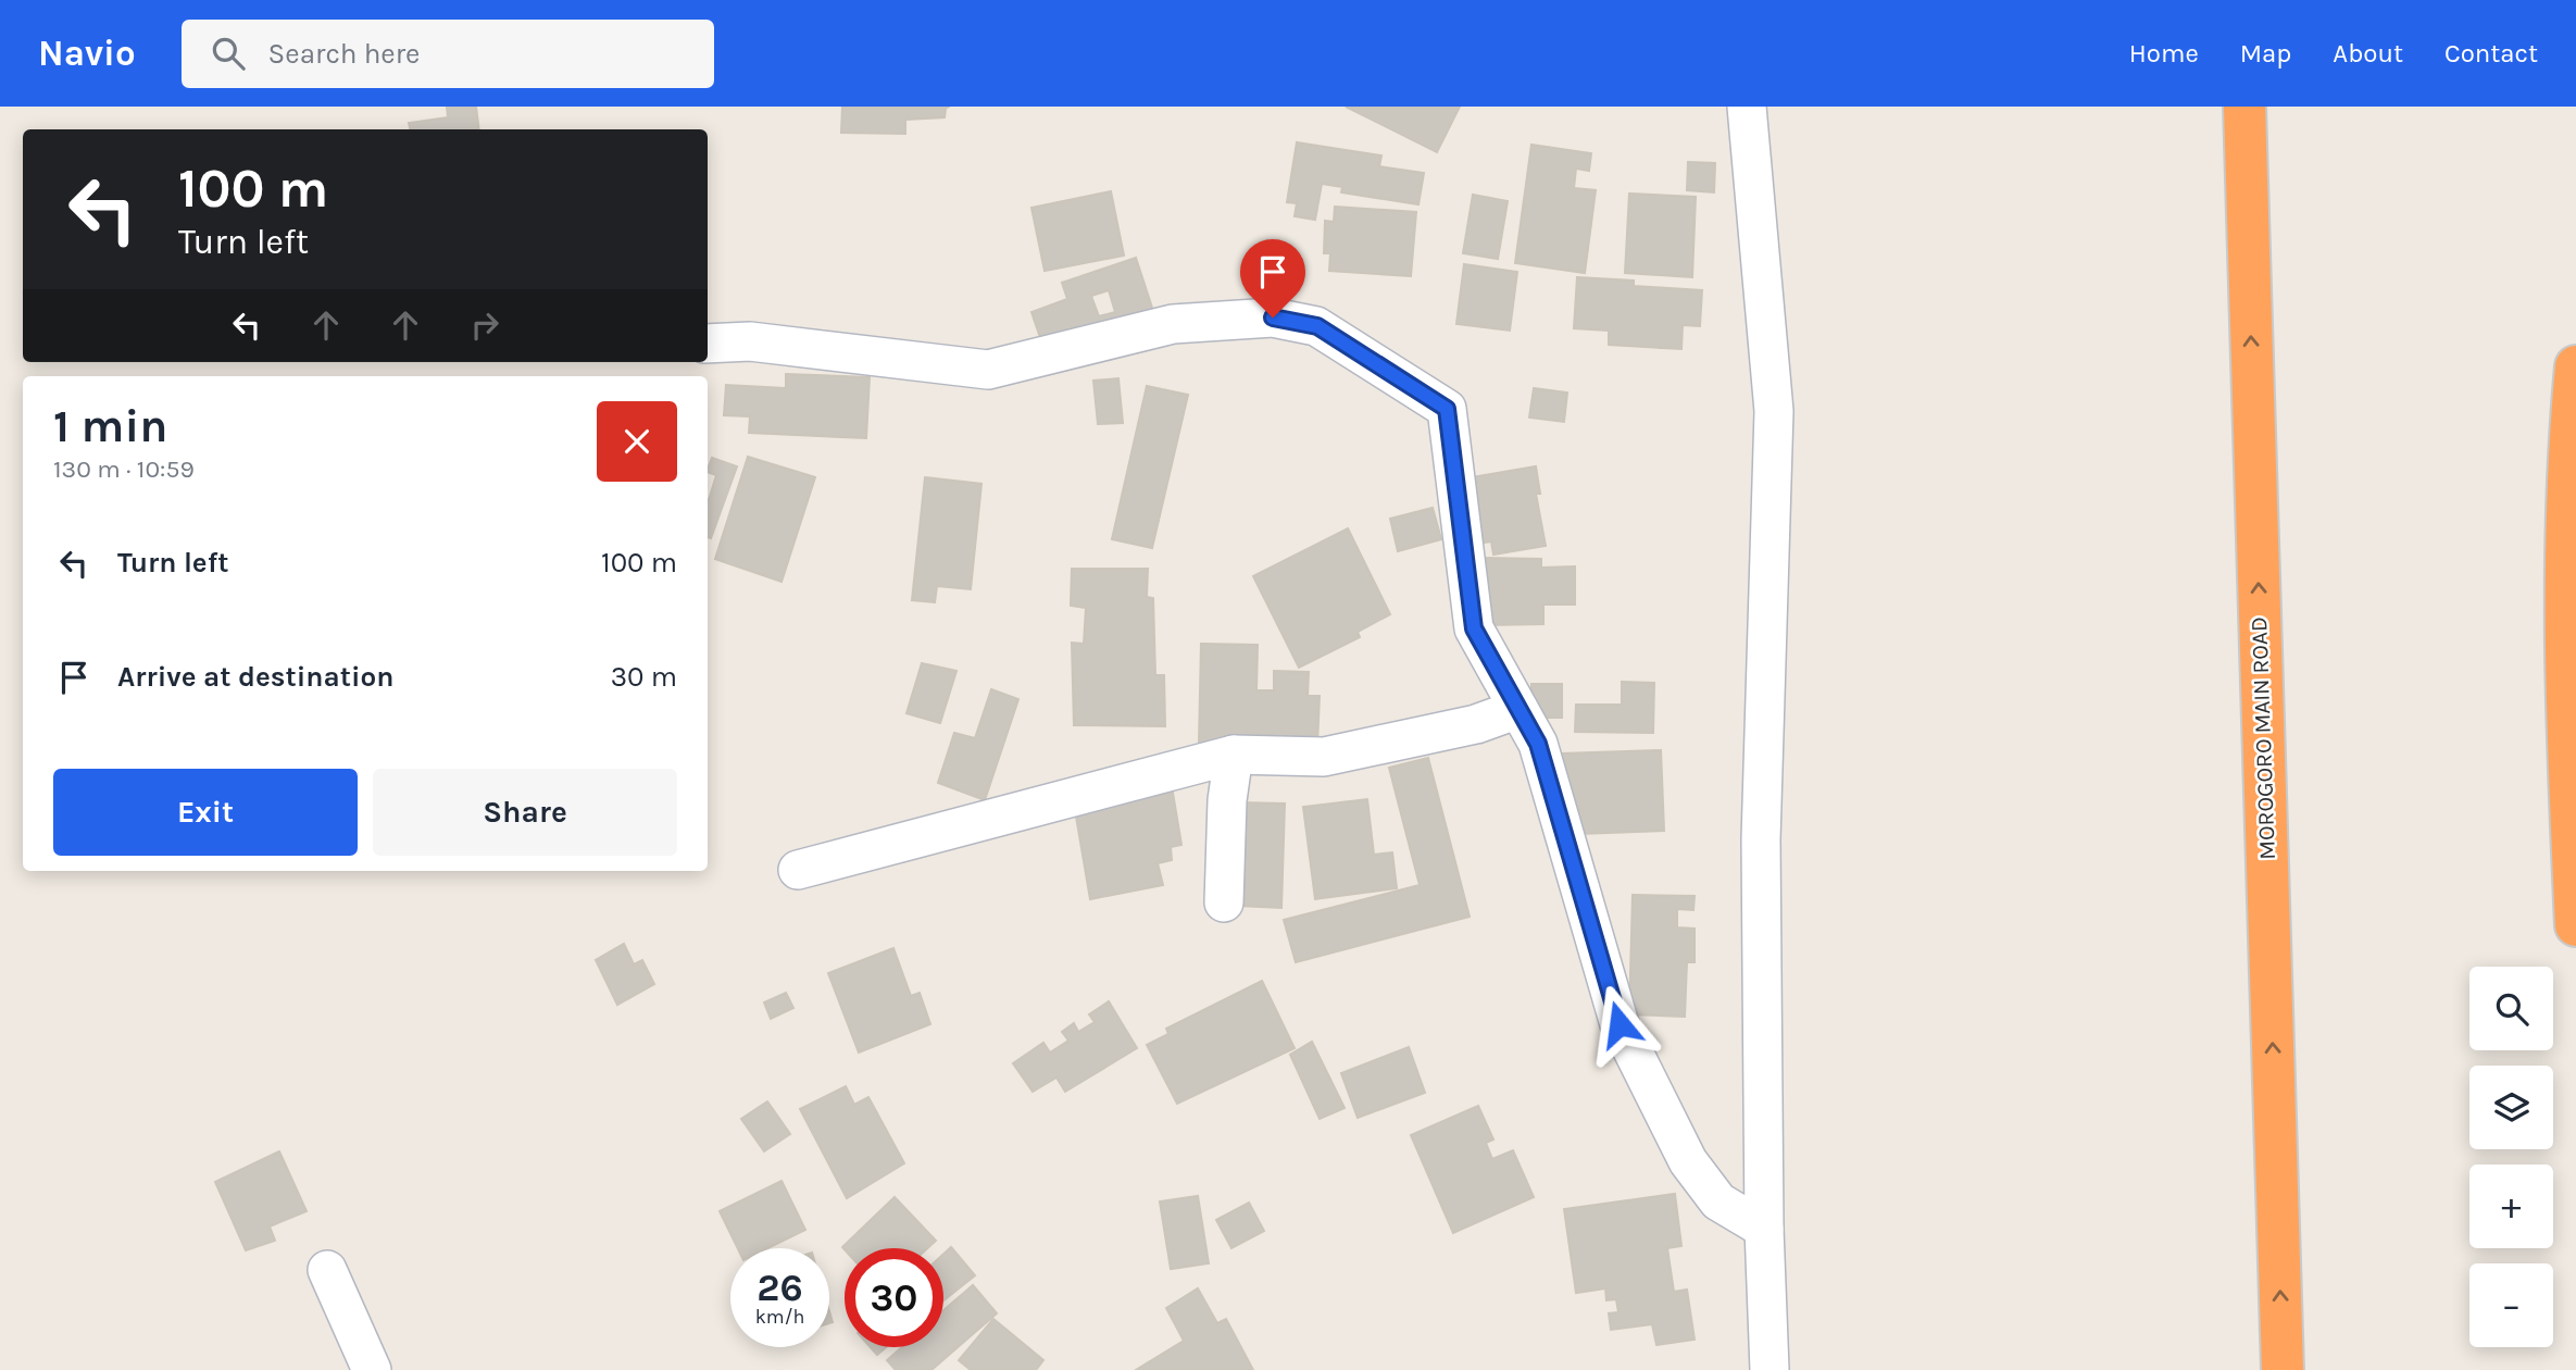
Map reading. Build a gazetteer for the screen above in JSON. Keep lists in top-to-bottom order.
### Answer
{
  "streets": {
    "highway": ["MOROGORO MAIN ROAD"]
  },
  "page": {
    "header": "Navio",
    "search": "Search here",
    "nav": [
      "Home",
      "Map",
      "About",
      "Contact"
    ],
    "turn": ["100 m", "Turn left"],
    "heading": ["1 min", "130 m · 10:59"],
    "list": [
      {
        "name": "Turn left",
        "value": "100 m"
      },
      {
        "name": "Arrive at destination",
        "value": "30 m"
      }
    ],
    "buttons": ["Exit", "Share"],
    "map_buttons": ["+", "−"],
    "speed": "26 km/h",
    "limit": "30"
  }
}
